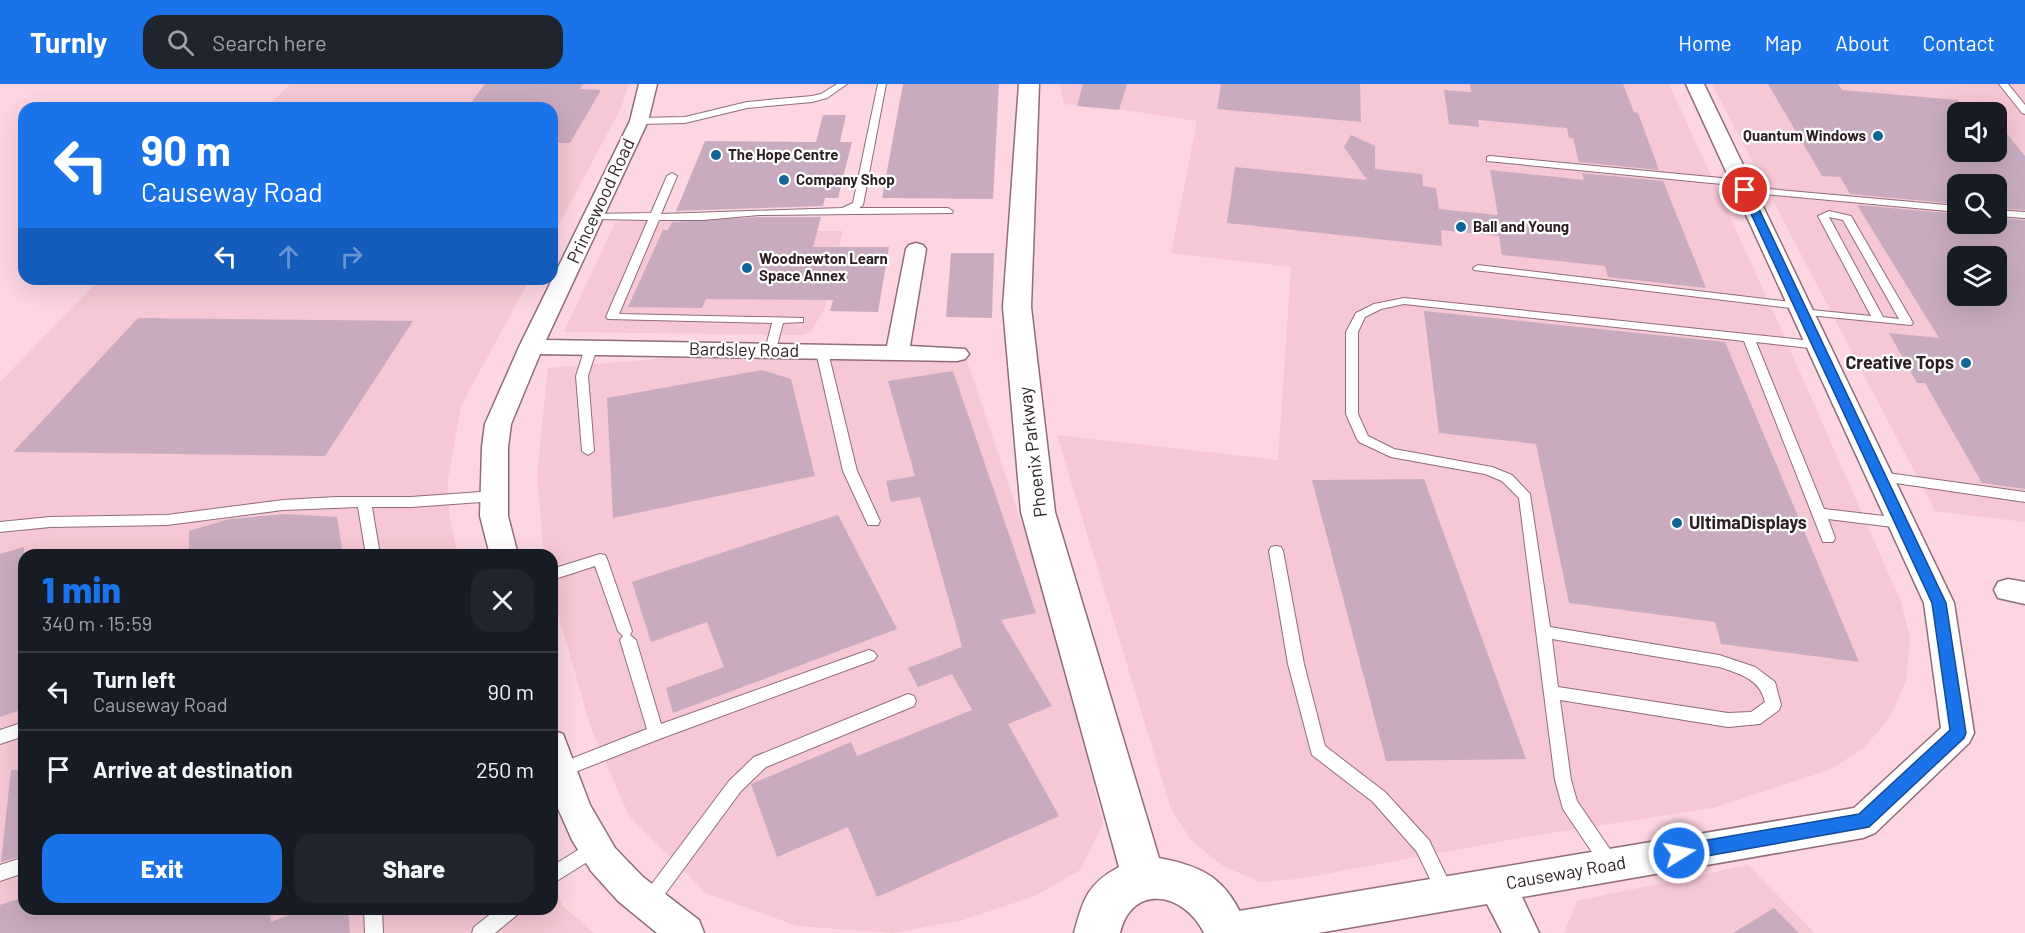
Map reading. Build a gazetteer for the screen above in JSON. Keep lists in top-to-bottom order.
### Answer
{
  "streets": {
    "main road": ["Phoenix Parkway"],
    "street": ["Princewood Road", "Bardsley Road", "Causeway Road"]
  },
  "crossings": [
    ["Princewood Road", "Bardsley Road"]
  ],
  "places": [
    "Quantum Windows",
    "The Hope Centre",
    "Company Shop",
    "Ball and Young",
    "Woodnewton Learn Space Annex",
    "Creative Tops",
    "UltimaDisplays"
  ],
  "page": {
    "header": "Turnly",
    "search": "Search here",
    "nav": [
      "Home",
      "Map",
      "About",
      "Contact"
    ],
    "turn": ["90 m", "Causeway Road"],
    "heading": ["1 min", "340 m · 15:59"],
    "list": [
      {
        "name": "Turn left",
        "note": "Causeway Road",
        "value": "90 m"
      },
      {
        "name": "Arrive at destination",
        "value": "250 m"
      }
    ],
    "buttons": ["Exit", "Share"]
  }
}
